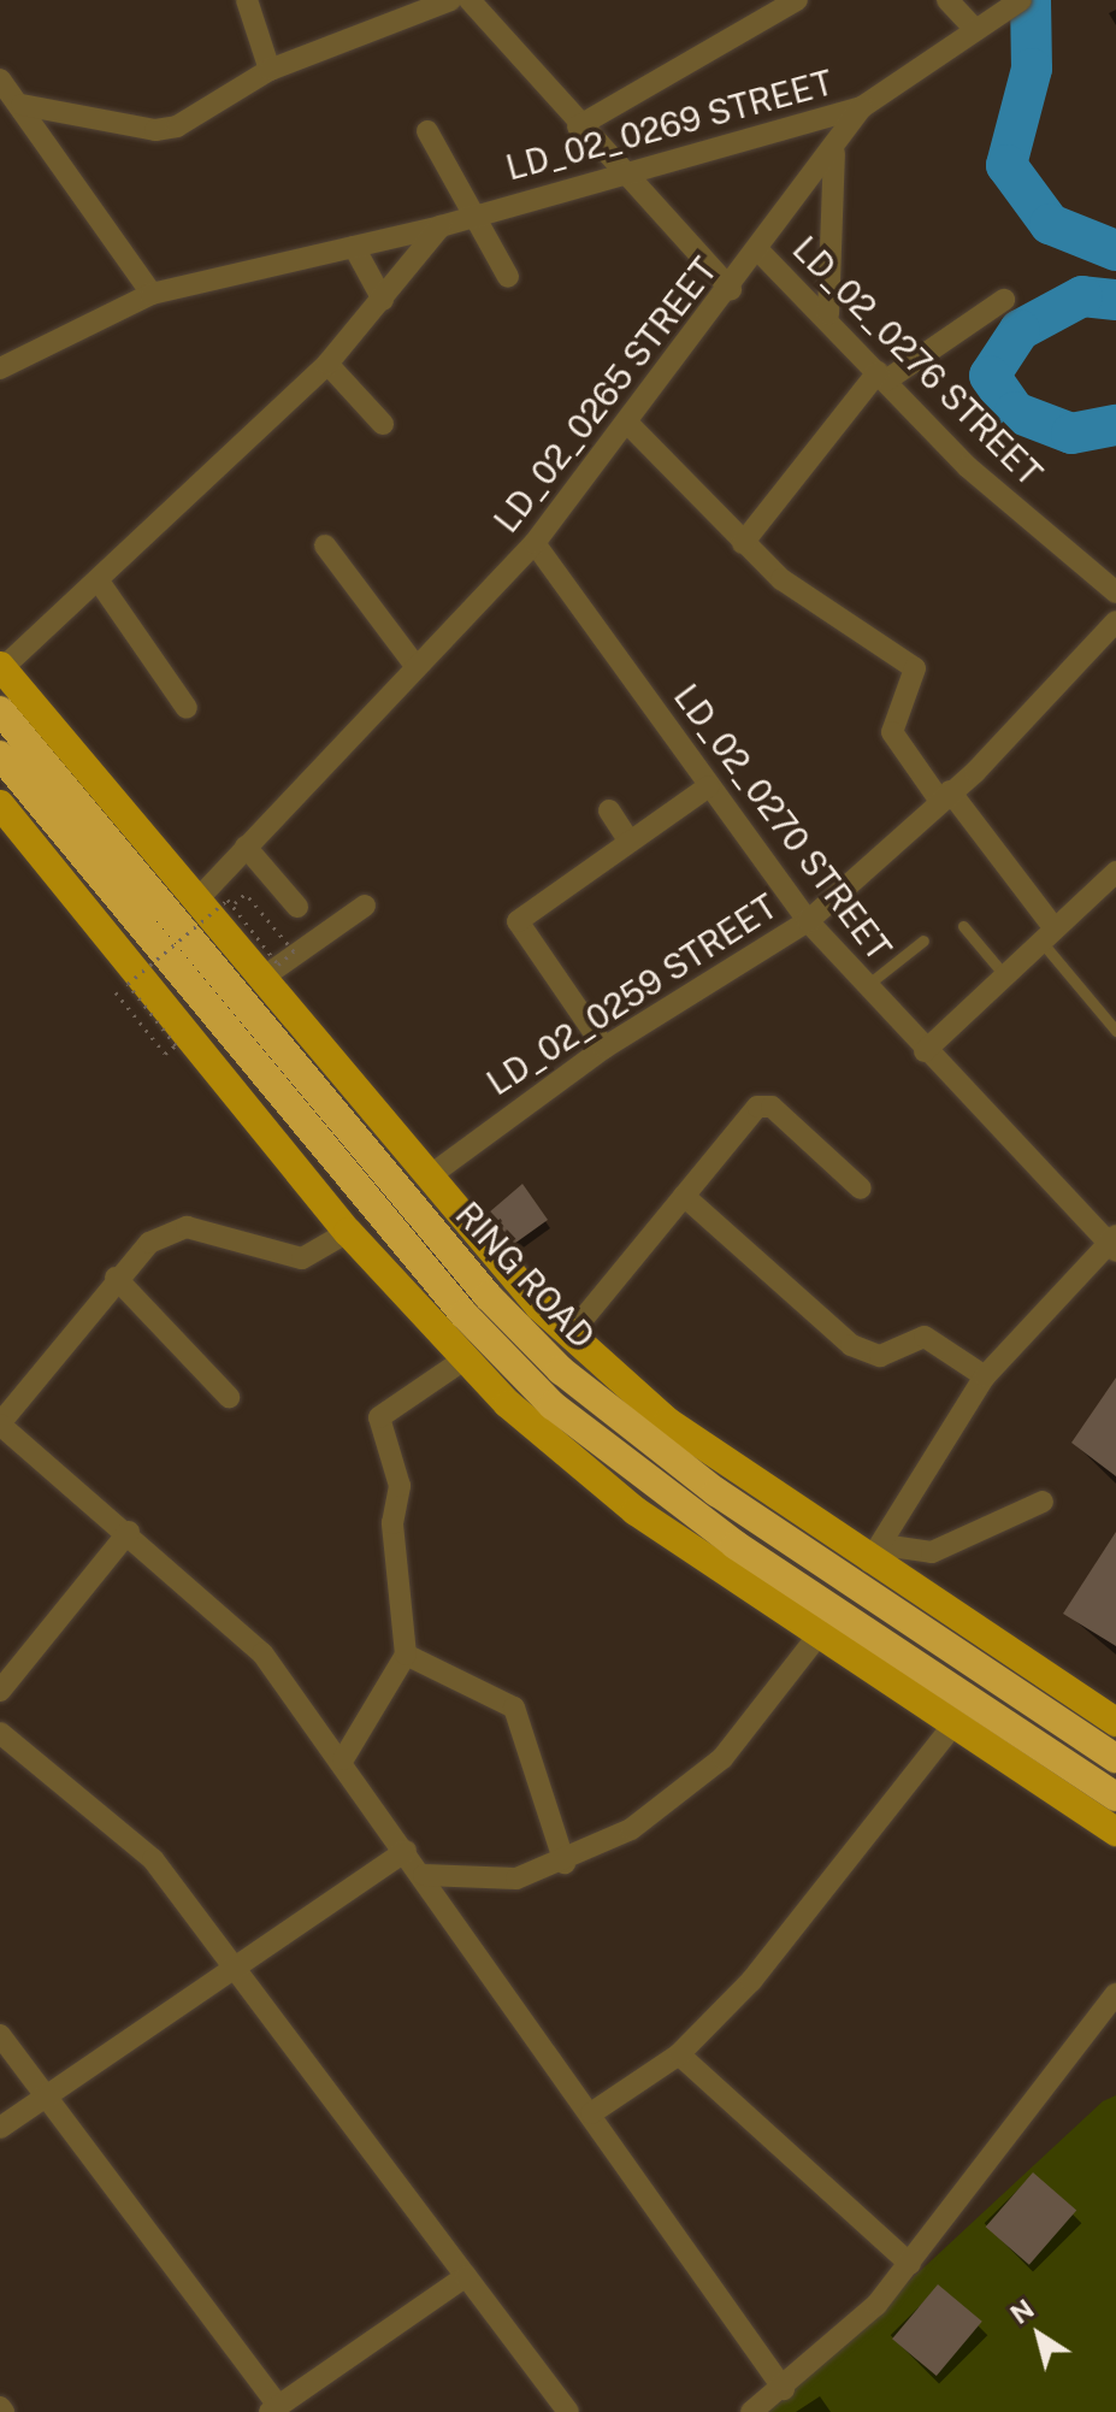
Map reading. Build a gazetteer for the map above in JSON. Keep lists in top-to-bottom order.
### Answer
{
  "streets": {
    "highway": ["RING ROAD"],
    "street": [
      "LD_02_0269 STREET",
      "LD_02_0276 STREET",
      "LD_02_0265 STREET",
      "LD_02_0270 STREET",
      "LD_02_0259 STREET"
    ]
  },
  "crossings": [
    ["LD_02_0269 STREET", "LD_02_0265 STREET"],
    ["LD_02_0276 STREET", "LD_02_0265 STREET"],
    ["LD_02_0265 STREET", "LD_02_0270 STREET"],
    ["LD_02_0270 STREET", "LD_02_0259 STREET"]
  ],
  "north": "top left"
}
